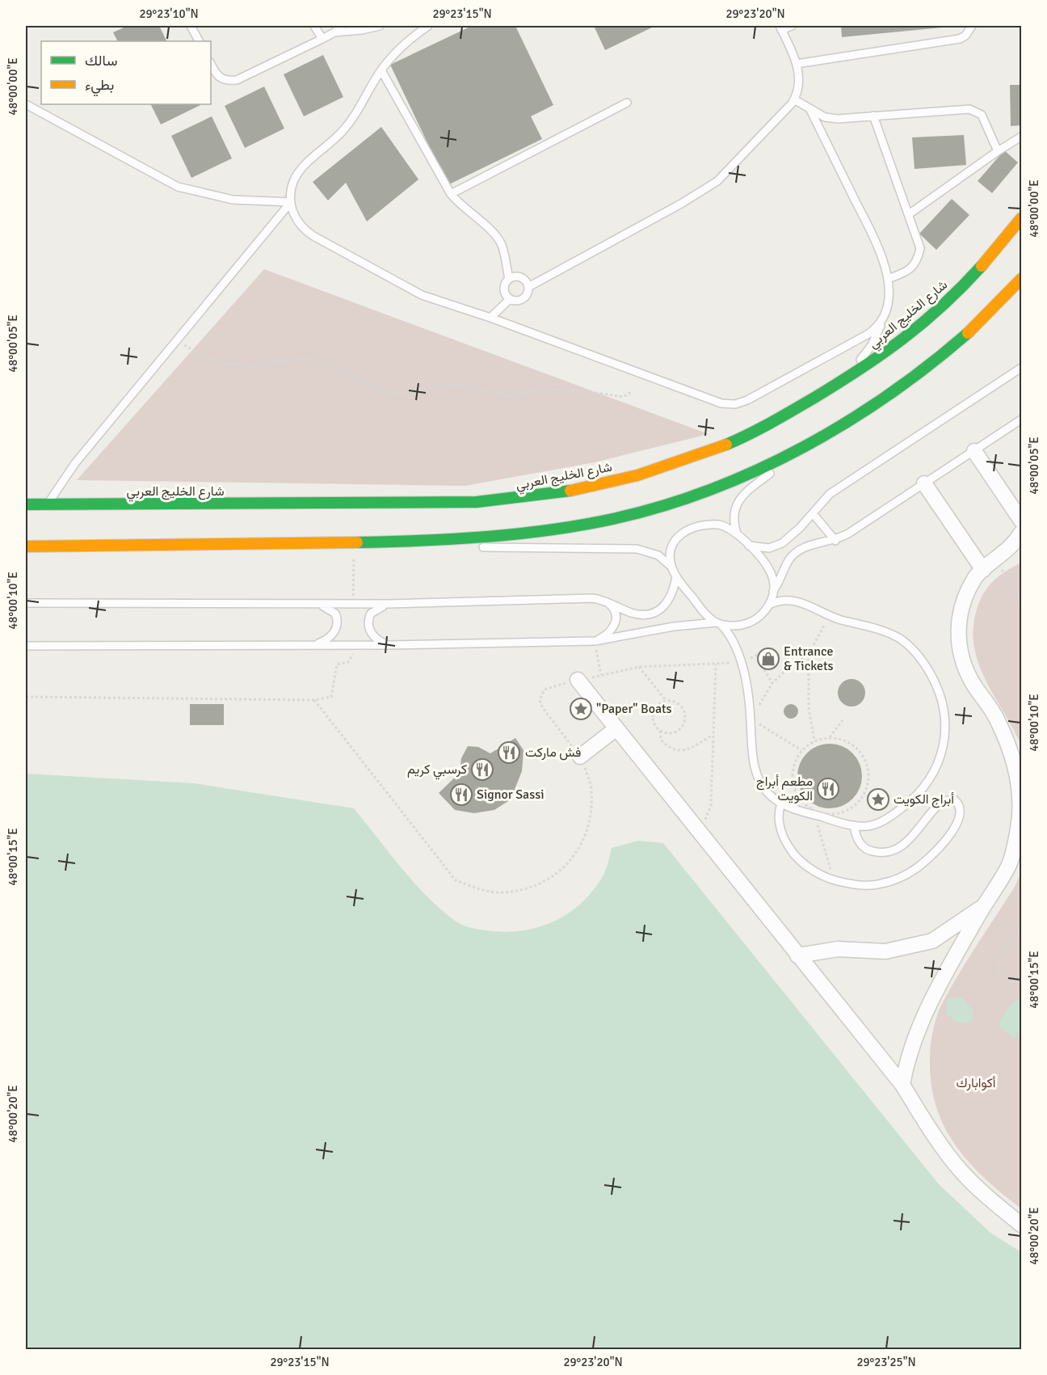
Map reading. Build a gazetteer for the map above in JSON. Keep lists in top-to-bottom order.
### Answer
{
  "streets": {
    "main road": ["شارع الخليج العربي"]
  },
  "parks": ["أكوابارك"],
  "places": {
    "shop": ["Entrance & Tickets"],
    "place": ["\"Paper\" Boats", "أبراج الكويت"],
    "restaurant": [
      "فش ماركت",
      "كرسبي كريم",
      "مطعم أبراج الكويت",
      "Signor Sassi"
    ]
  },
  "legend": ["سالك", "بطيء"],
  "coordinates": [
    "29°23'10\"N",
    "29°23'15\"N",
    "29°23'20\"N",
    "48°00'00\"E",
    "48°00'05\"E",
    "48°00'10\"E",
    "48°00'15\"E",
    "48°00'20\"E",
    "29°23'25\"N"
  ]
}
